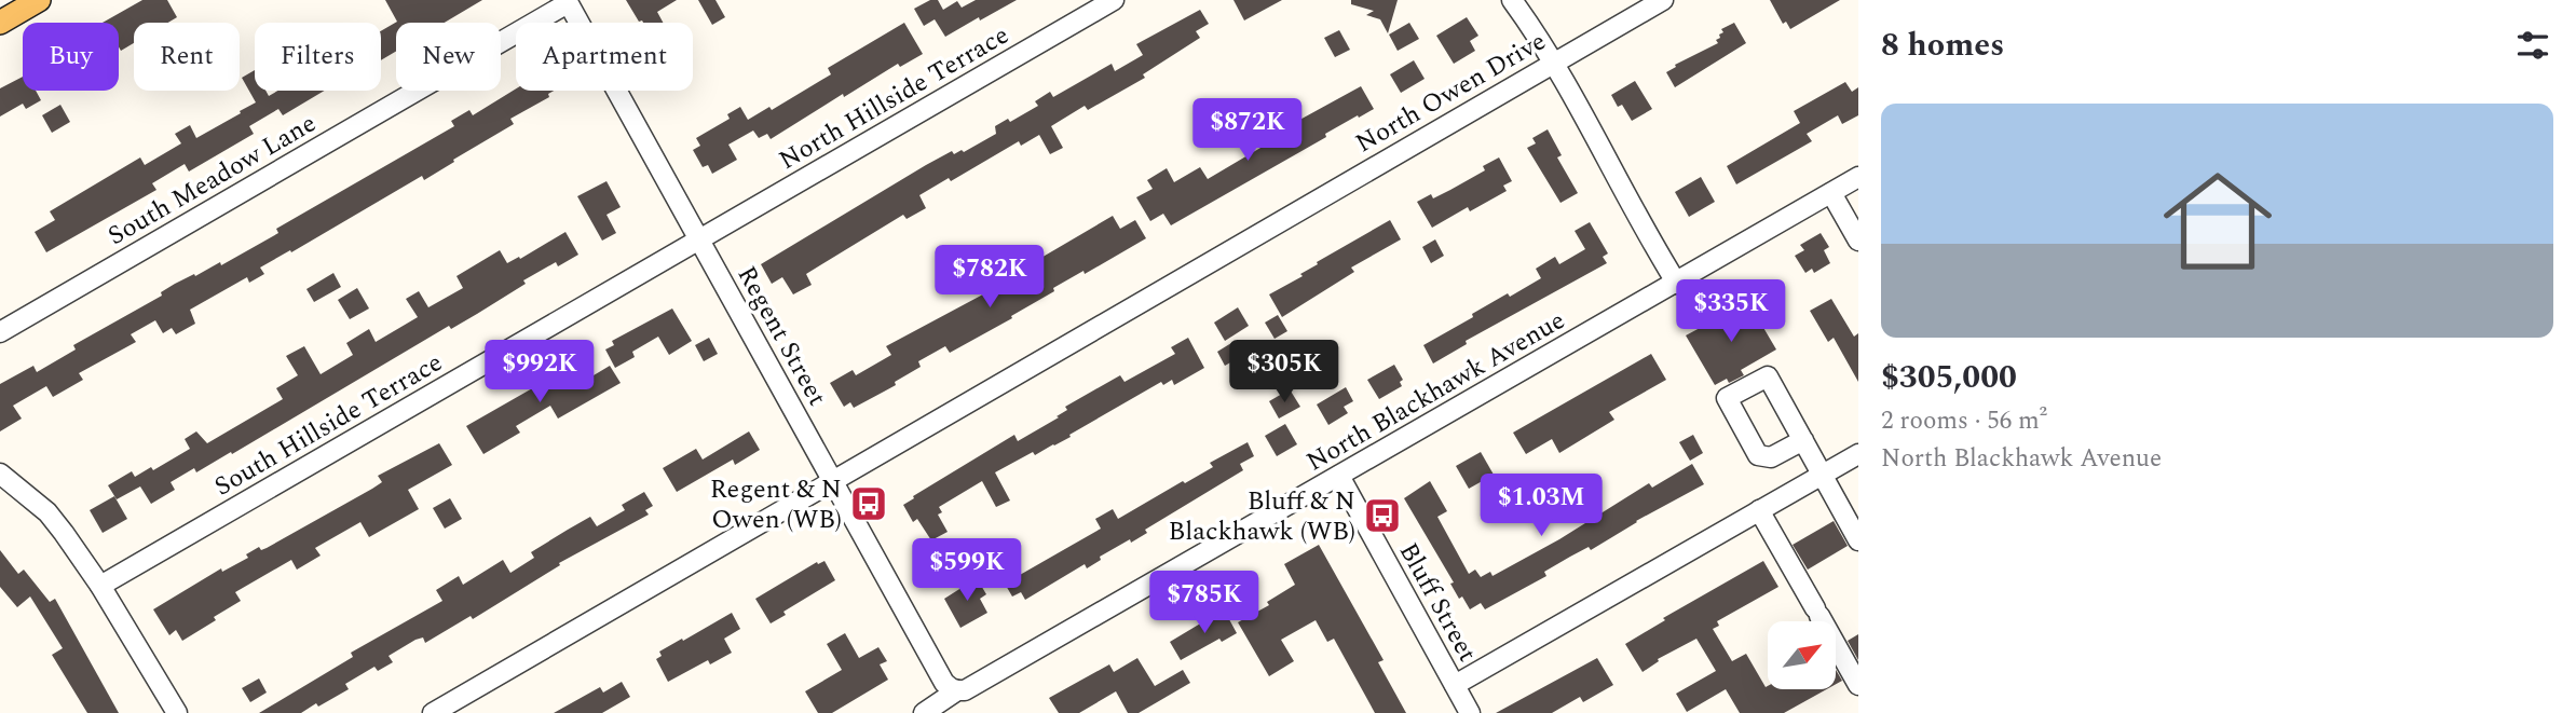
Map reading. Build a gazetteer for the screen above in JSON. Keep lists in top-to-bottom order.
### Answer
{
  "streets": {
    "street": [
      "North Owen Drive",
      "North Hillside Terrace",
      "South Meadow Lane",
      "Regent Street",
      "North Blackhawk Avenue",
      "South Hillside Terrace",
      "Bluff Street"
    ]
  },
  "crossings": [
    ["North Owen Drive", "Regent Street"],
    ["North Hillside Terrace", "Regent Street"],
    ["North Hillside Terrace", "South Hillside Terrace"],
    ["South Meadow Lane", "Regent Street"],
    ["Regent Street", "North Blackhawk Avenue"],
    ["Regent Street", "South Hillside Terrace"],
    ["North Blackhawk Avenue", "Bluff Street"]
  ],
  "places": {
    "bus stop": ["Regent & N Owen (WB)", "Bluff & N Blackhawk (WB)"]
  },
  "north": "top right",
  "page": {
    "heading": "8 homes",
    "chip": [
      "Buy",
      "Rent",
      "Filters",
      "New",
      "Apartment"
    ],
    "list": [
      {
        "name": "$305,000",
        "note": "2 rooms · 56 m² · North Blackhawk Avenue"
      }
    ],
    "price": [
      "$872K",
      "$782K",
      "$335K",
      "$992K",
      "$305K",
      "$1.03M",
      "$599K",
      "$785K"
    ]
  }
}
